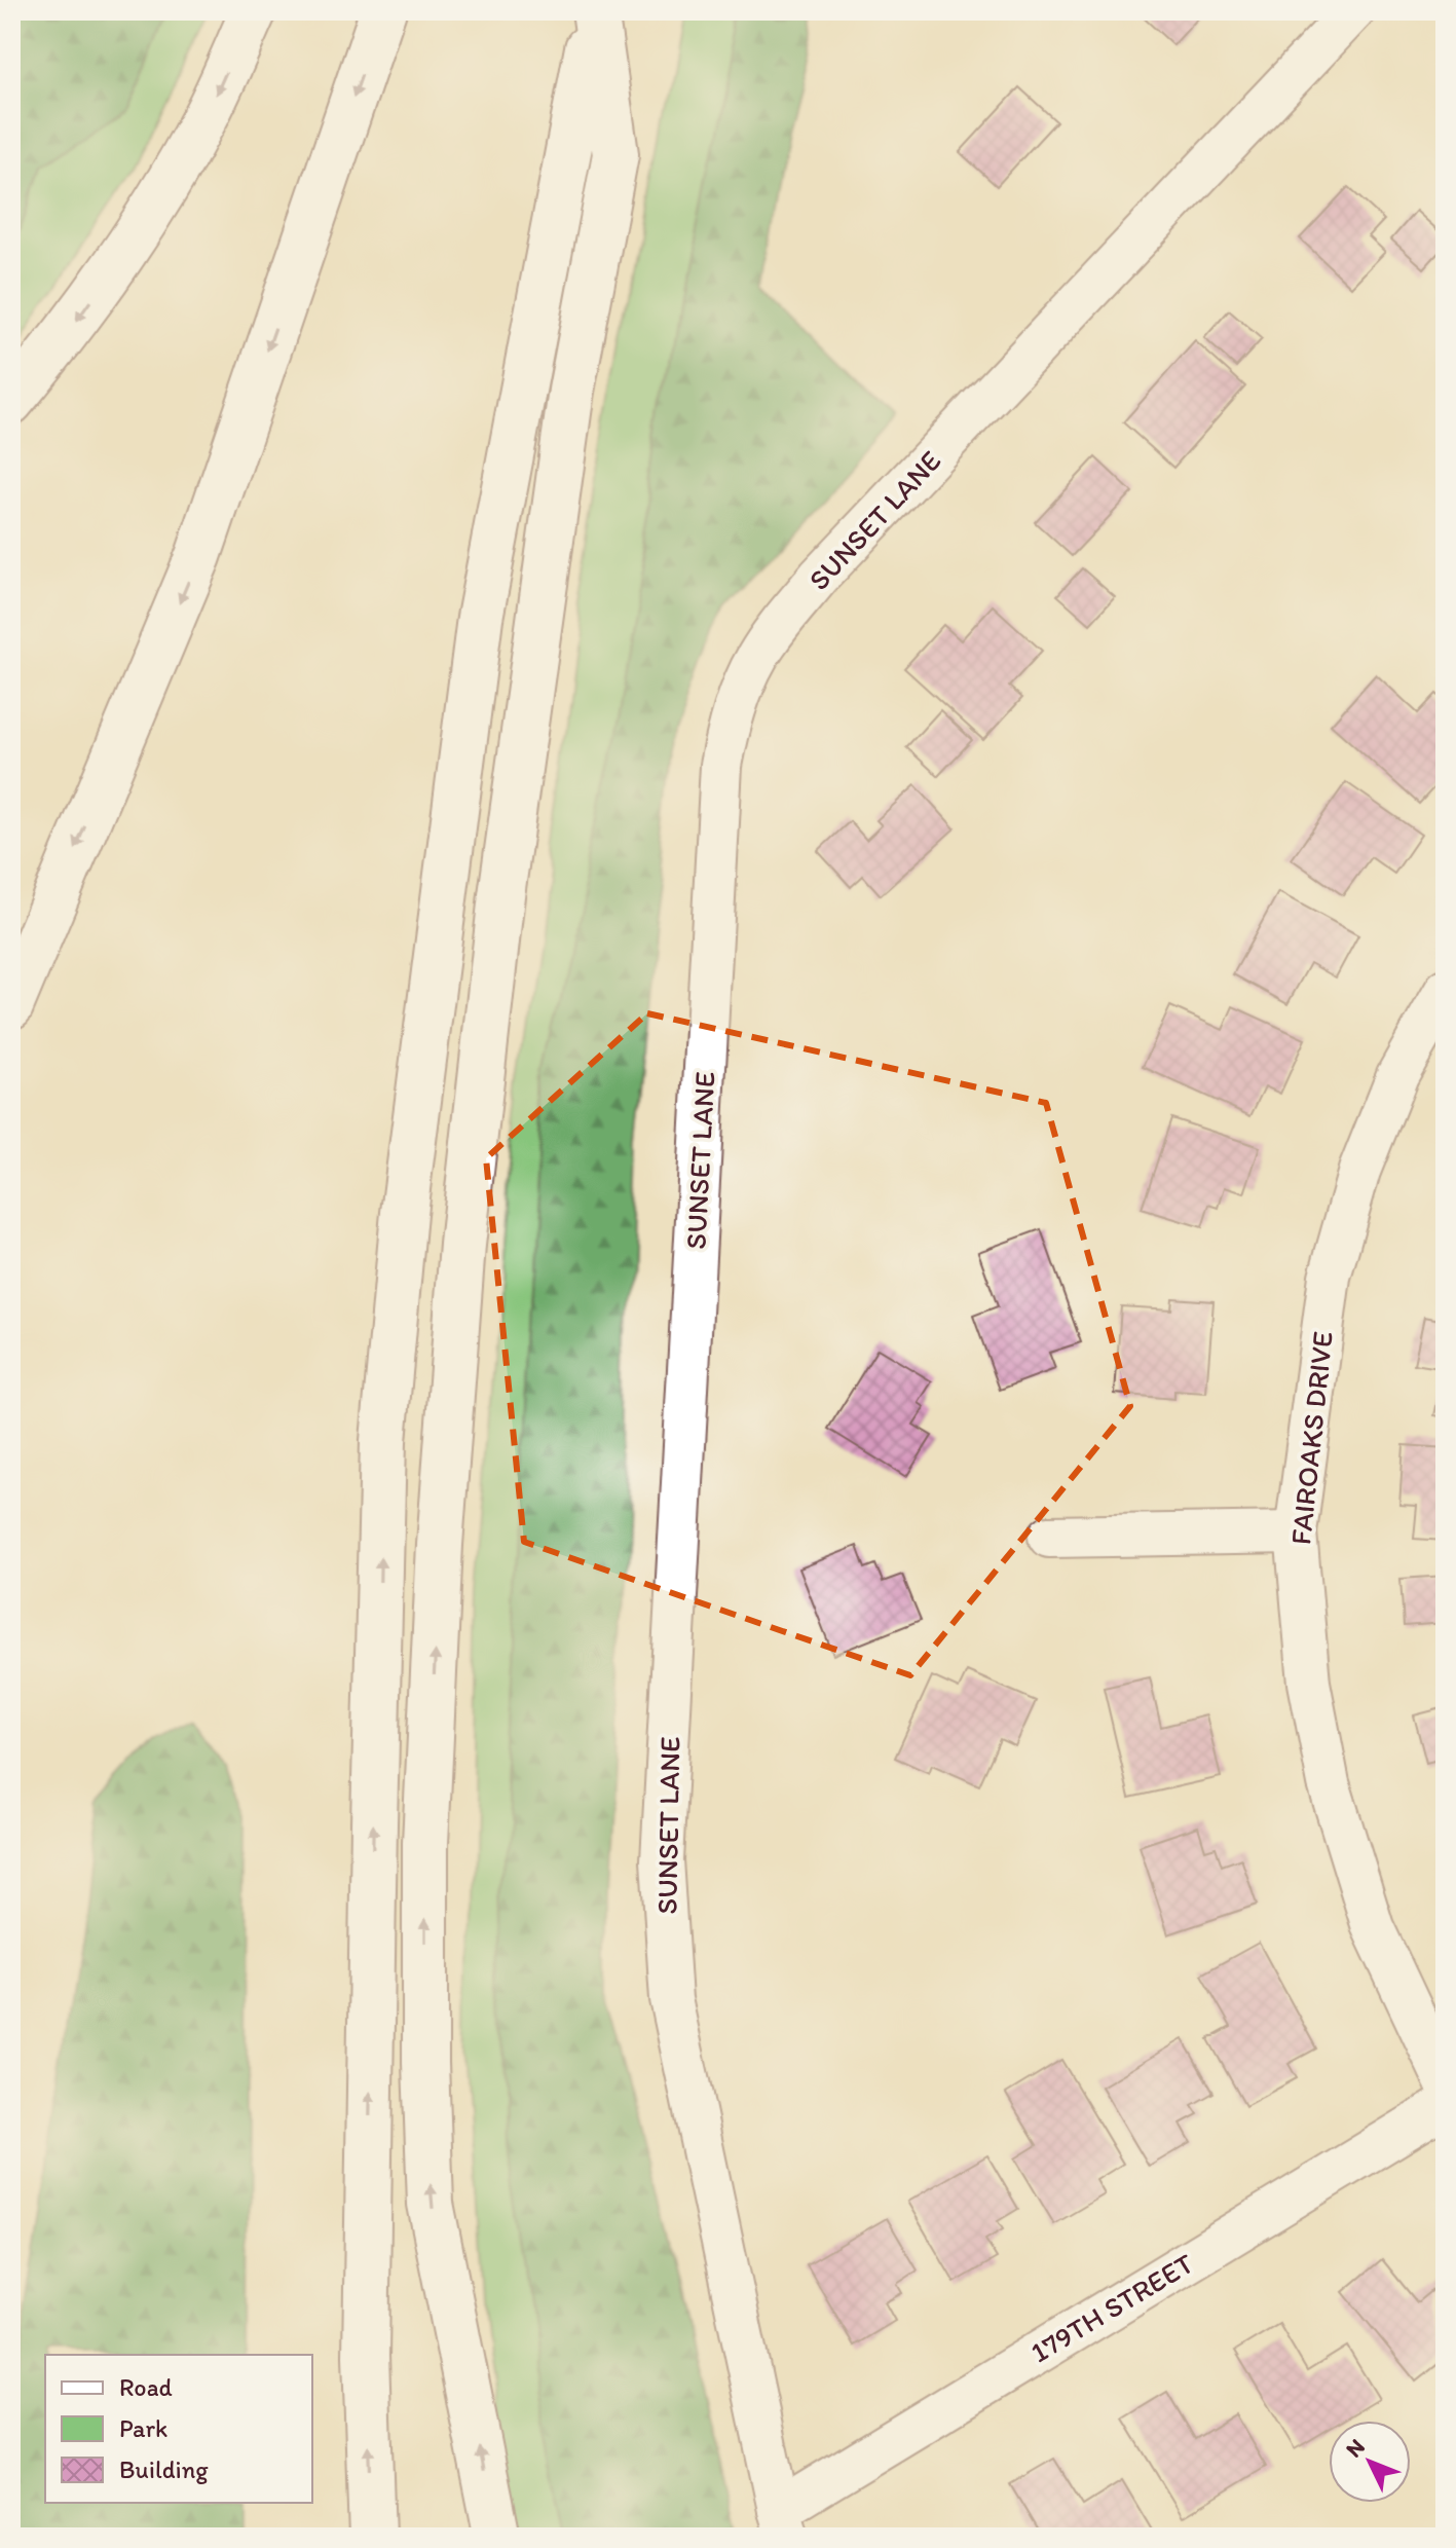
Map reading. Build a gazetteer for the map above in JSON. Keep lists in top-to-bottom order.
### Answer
{
  "streets": {
    "street": ["SUNSET LANE", "FAIROAKS DRIVE", "179TH STREET"]
  },
  "crossings": [
    ["SUNSET LANE", "179TH STREET"]
  ],
  "legend": ["Road", "Park", "Building"],
  "north": "top left"
}
